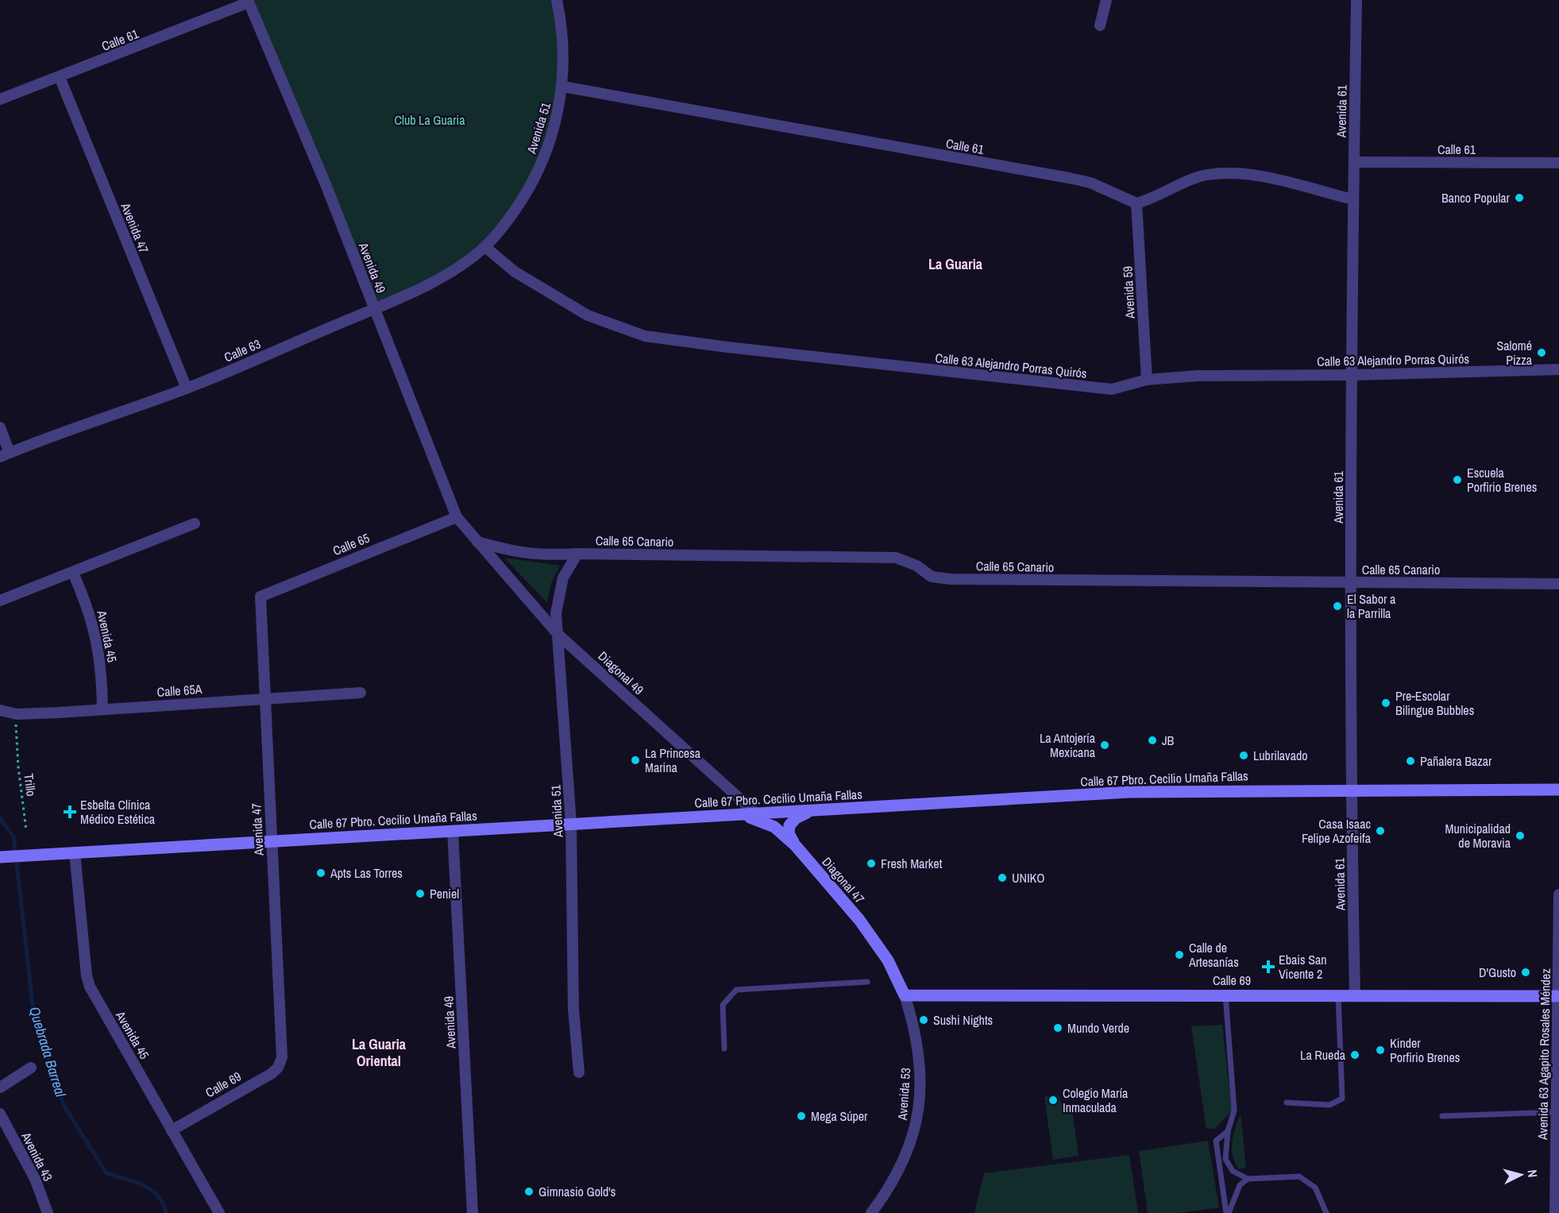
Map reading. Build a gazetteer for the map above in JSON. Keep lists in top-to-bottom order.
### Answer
{
  "streets": {
    "main road": ["Calle 67 Pbro. Cecilio Umaña Fallas", "Diagonal 47", "Calle 69"],
    "street": [
      "Calle 61",
      "Avenida 61",
      "Avenida 51",
      "Avenida 47",
      "Avenida 49",
      "Avenida 59",
      "Calle 63",
      "Calle 63 Alejandro Porras Quirós",
      "Calle 65 Canario",
      "Calle 65",
      "Avenida 45",
      "Diagonal 49",
      "Calle 65A",
      "Avenida 63 Agapito Rosales Méndez",
      "Avenida 53",
      "Avenida 43"
    ],
    "path": ["Trillo"]
  },
  "crossings": [
    ["Calle 61", "Avenida 61"],
    ["Calle 61", "Avenida 51"],
    ["Calle 61", "Avenida 47"],
    ["Calle 61", "Avenida 49"],
    ["Calle 61", "Avenida 59"],
    ["Avenida 61", "Calle 63 Alejandro Porras Quirós"],
    ["Avenida 61", "Calle 65 Canario"],
    ["Avenida 61", "Calle 67 Pbro. Cecilio Umaña Fallas"],
    ["Avenida 61", "Calle 69"],
    ["Avenida 51", "Calle 63"],
    ["Avenida 51", "Calle 63 Alejandro Porras Quirós"],
    ["Avenida 51", "Calle 65 Canario"],
    ["Avenida 51", "Diagonal 49"],
    ["Avenida 51", "Calle 67 Pbro. Cecilio Umaña Fallas"],
    ["Avenida 47", "Calle 63"],
    ["Avenida 47", "Calle 65"],
    ["Avenida 47", "Calle 65A"],
    ["Avenida 47", "Calle 67 Pbro. Cecilio Umaña Fallas"],
    ["Avenida 47", "Calle 69"],
    ["Avenida 49", "Calle 63"],
    ["Avenida 49", "Calle 65 Canario"],
    ["Avenida 49", "Calle 65"],
    ["Avenida 49", "Diagonal 49"],
    ["Avenida 49", "Calle 67 Pbro. Cecilio Umaña Fallas"],
    ["Avenida 59", "Calle 63 Alejandro Porras Quirós"],
    ["Calle 63", "Calle 63 Alejandro Porras Quirós"],
    ["Calle 65 Canario", "Diagonal 49"],
    ["Avenida 45", "Calle 65A"],
    ["Avenida 45", "Calle 67 Pbro. Cecilio Umaña Fallas"],
    ["Avenida 45", "Calle 69"],
    ["Diagonal 49", "Calle 67 Pbro. Cecilio Umaña Fallas"],
    ["Calle 65A", "Trillo"],
    ["Calle 67 Pbro. Cecilio Umaña Fallas", "Diagonal 47"],
    ["Diagonal 47", "Calle 69"],
    ["Diagonal 47", "Avenida 53"],
    ["Calle 69", "Avenida 63 Agapito Rosales Méndez"],
    ["Calle 69", "Avenida 53"]
  ],
  "districts": ["La Guaria", "La Guaria Oriental"],
  "water": ["Quebrada Barreal"],
  "parks": ["Club La Guaria"],
  "places": {
    "other": [
      "Banco Popular",
      "Salomé Pizza",
      "Escuela Porfirio Brenes",
      "El Sabor a la Parrilla",
      "Pre-Escolar Bilingue Bubbles",
      "JB",
      "La Antojería Mexicana",
      "Lubrilavado",
      "La Princesa Marina",
      "Pañalera Bazar",
      "Casa Isaac Felipe Azofeifa",
      "Municipalidad de Moravia",
      "Fresh Market",
      "Apts Las Torres",
      "UNIKO",
      "Peniel",
      "Calle de Artesanías",
      "D'Gusto",
      "Sushi Nights",
      "Mundo Verde",
      "Kinder Porfirio Brenes",
      "La Rueda",
      "Colegio María Inmaculada",
      "Mega Súper",
      "Gimnasio Gold's"
    ],
    "health": ["Esbelta Clínica Médico Estética", "Ebais San Vicente 2"]
  },
  "north": "right"
}
